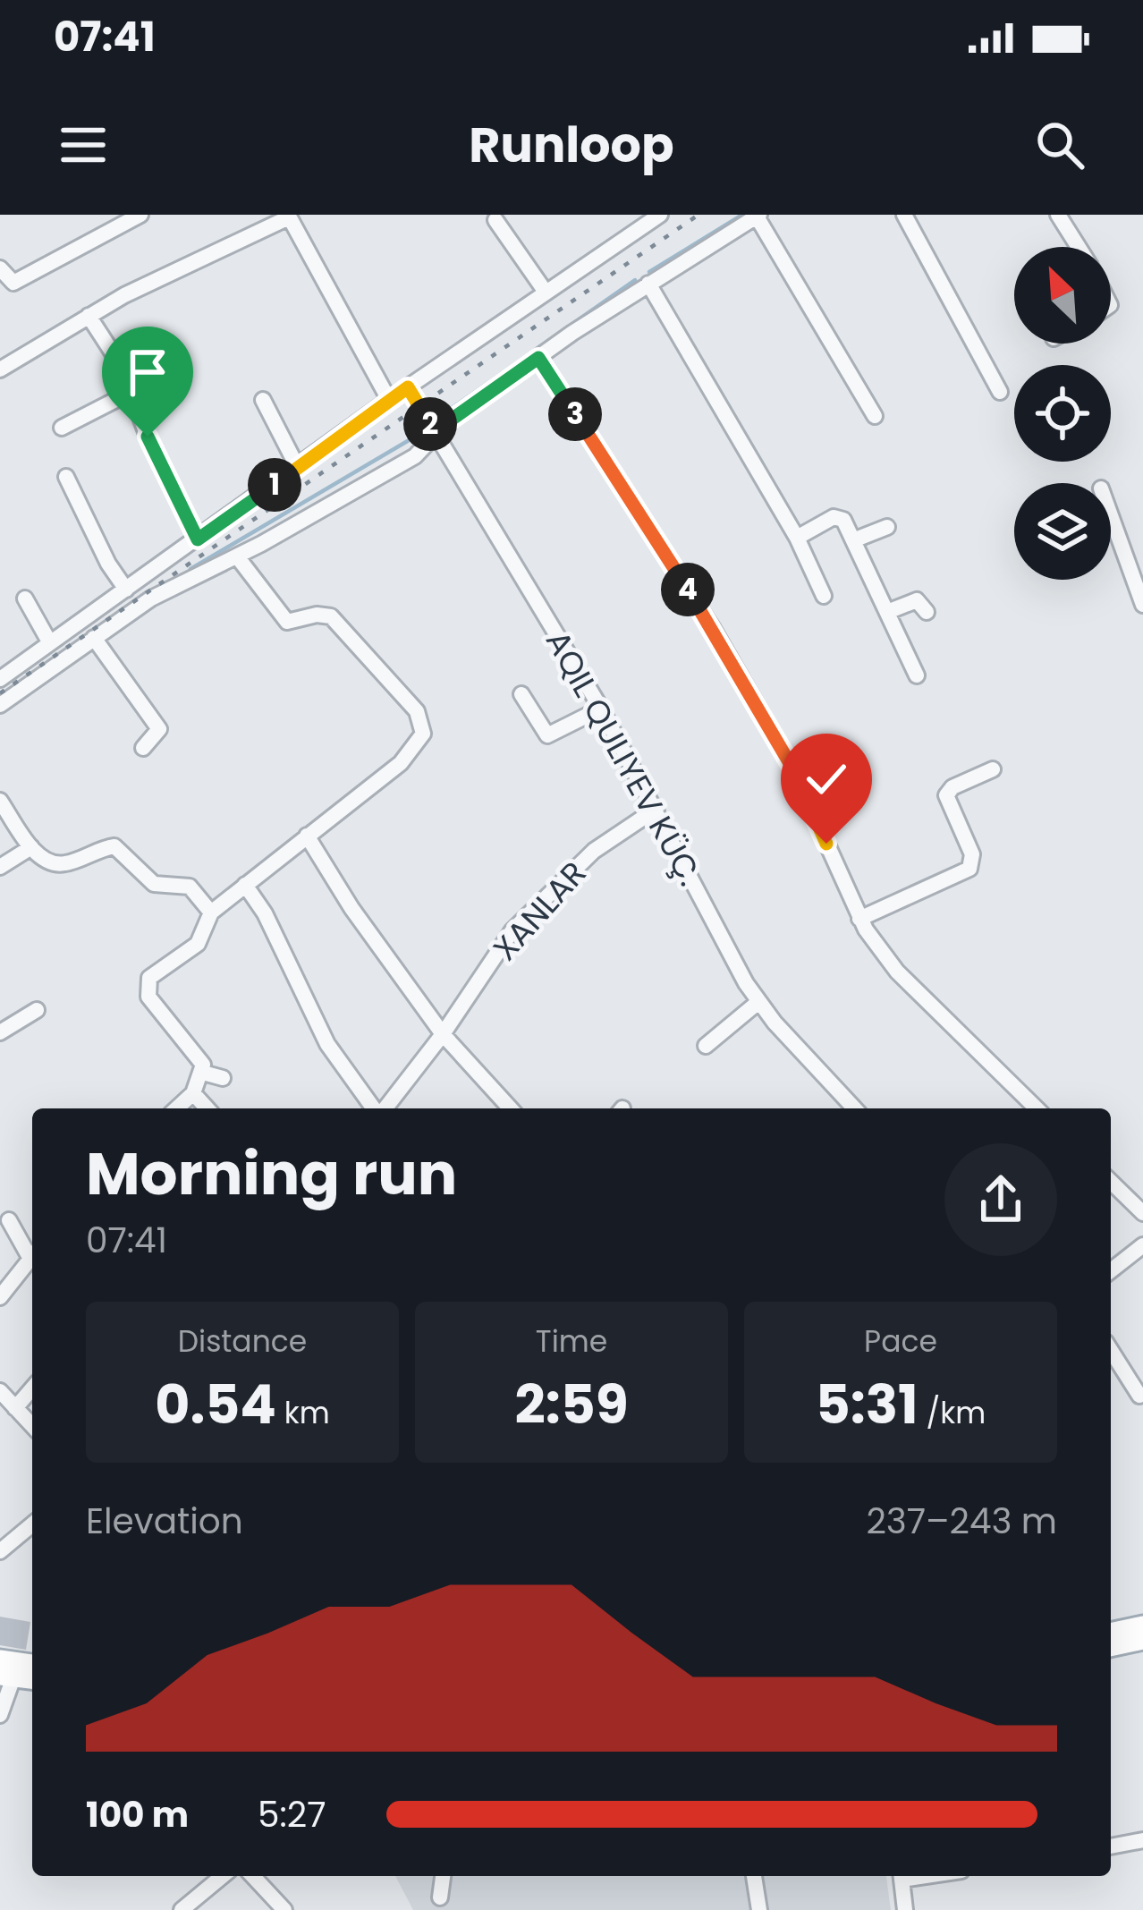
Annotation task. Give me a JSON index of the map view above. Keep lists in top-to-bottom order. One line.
{"streets":{"street":["AQIL QULIYEV KÜÇ.","XANLAR"]},"crossings":[["AQIL QULIYEV KÜÇ.","XANLAR"]],"north":"top left","page":{"status":"07:41","header":"Runloop","pins":["3","2","1","4"],"heading":["Morning run","07:41"],"stats":[["Distance","0.54 km"],["Time","2:59"],["Pace","5:31 /km"]],"chart":["Elevation","237–243 m"],"list":[{"name":"100 m","note":"5:27"}]}}
